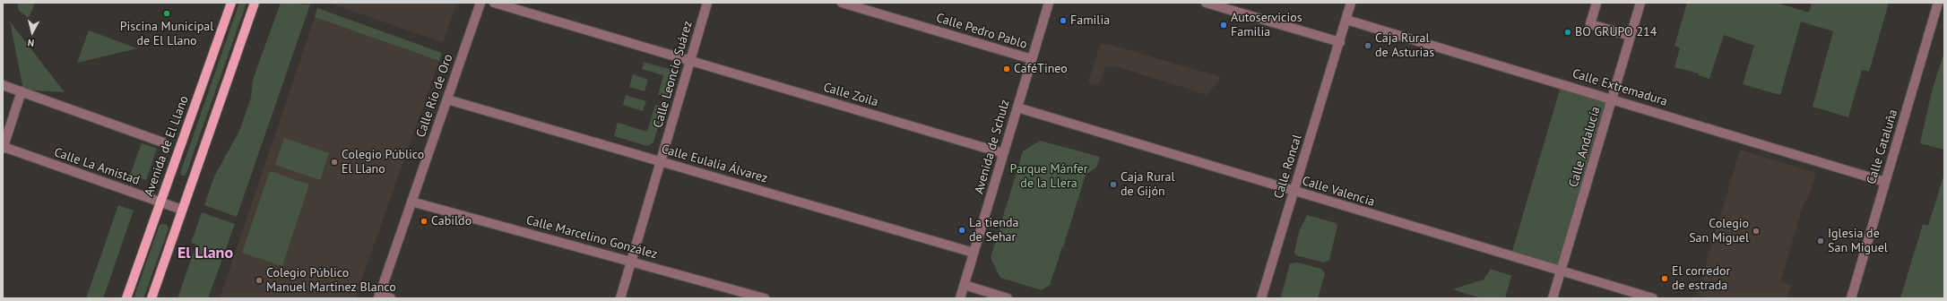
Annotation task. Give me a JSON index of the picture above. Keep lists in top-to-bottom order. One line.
{"streets":{"main road":["Avenida de El Llano"],"street":["Calle Pedro Pablo","Calle Leoncio Suárez","Calle Extremadura","Calle Zoila","Calle Río de Oro","Avenida de Schulz","Calle Andalucía","Calle Cataluña","Calle Eulalia Álvarez","Calle La Amistad","Calle Roncal","Calle Valencia","Calle Marcelino González"]},"crossings":[["Calle Pedro Pablo","Avenida de Schulz"],["Calle Leoncio Suárez","Calle Zoila"],["Calle Leoncio Suárez","Calle Eulalia Álvarez"],["Calle Leoncio Suárez","Calle Marcelino González"],["Calle Extremadura","Calle Andalucía"],["Calle Extremadura","Calle Cataluña"],["Calle Extremadura","Calle Roncal"],["Calle Zoila","Avenida de Schulz"],["Calle Río de Oro","Calle Eulalia Álvarez"],["Calle Río de Oro","Calle Marcelino González"],["Avenida de El Llano","Calle La Amistad"],["Avenida de Schulz","Calle Eulalia Álvarez"],["Avenida de Schulz","Calle Valencia"],["Calle Andalucía","Calle Valencia"],["Calle Roncal","Calle Valencia"]],"districts":["El Llano"],"parks":["Parque Mánfer de la Llera"],"places":["Piscina Municipal de El Llano","Familia","Autoservicios Familia","BO GRUPO 214","Caja Rural de Asturias","CaféTineo","Colegio Público El Llano","Caja Rural de Gijón","Cabildo","La tienda de Sehar","Colegio San Miguel","Iglesia de San Miguel","El corredor de estrada","Colegio Público Manuel Martinez Blanco"],"north":"bottom"}
